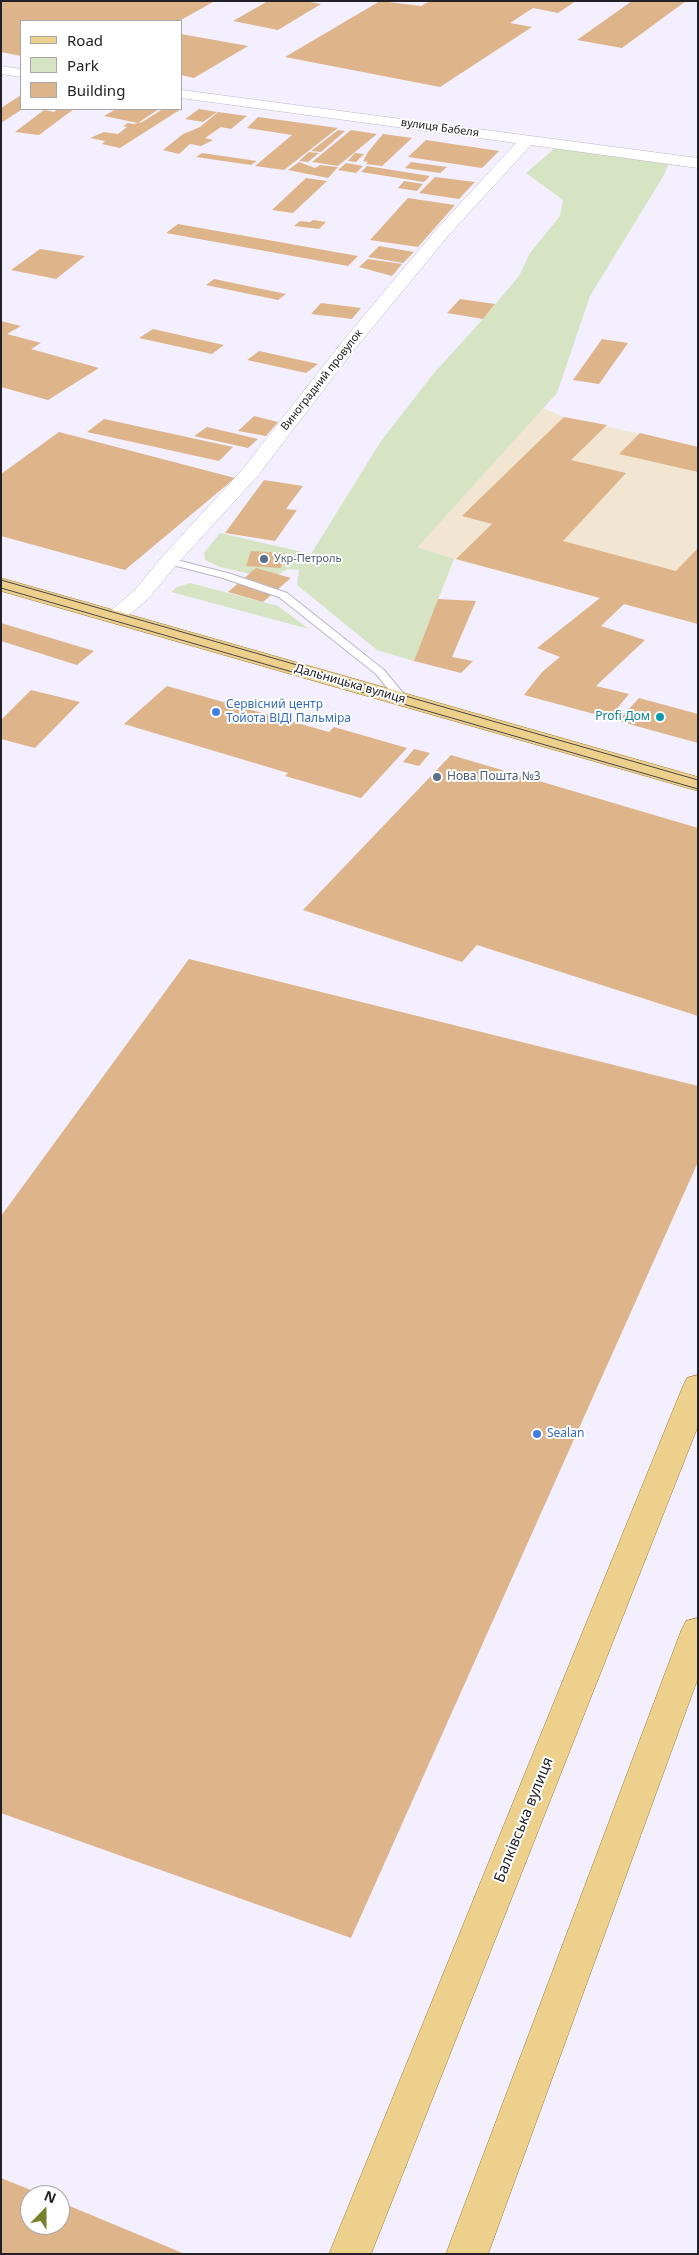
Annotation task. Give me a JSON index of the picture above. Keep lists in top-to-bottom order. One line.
{"streets":{"main road":["Дальницька вулиця","Балківська вулиця"],"street":["вулиця Бабеля","Виноградний провулок"]},"crossings":[["вулиця Бабеля","Виноградний провулок"],["Виноградний провулок","Дальницька вулиця"]],"places":["Укр-Петроль","Сервісний центр Тойота ВІДІ Пальміра","Profi Дом","Нова Пошта №3","Sealan"],"legend":["Road","Park","Building"],"north":"top"}
